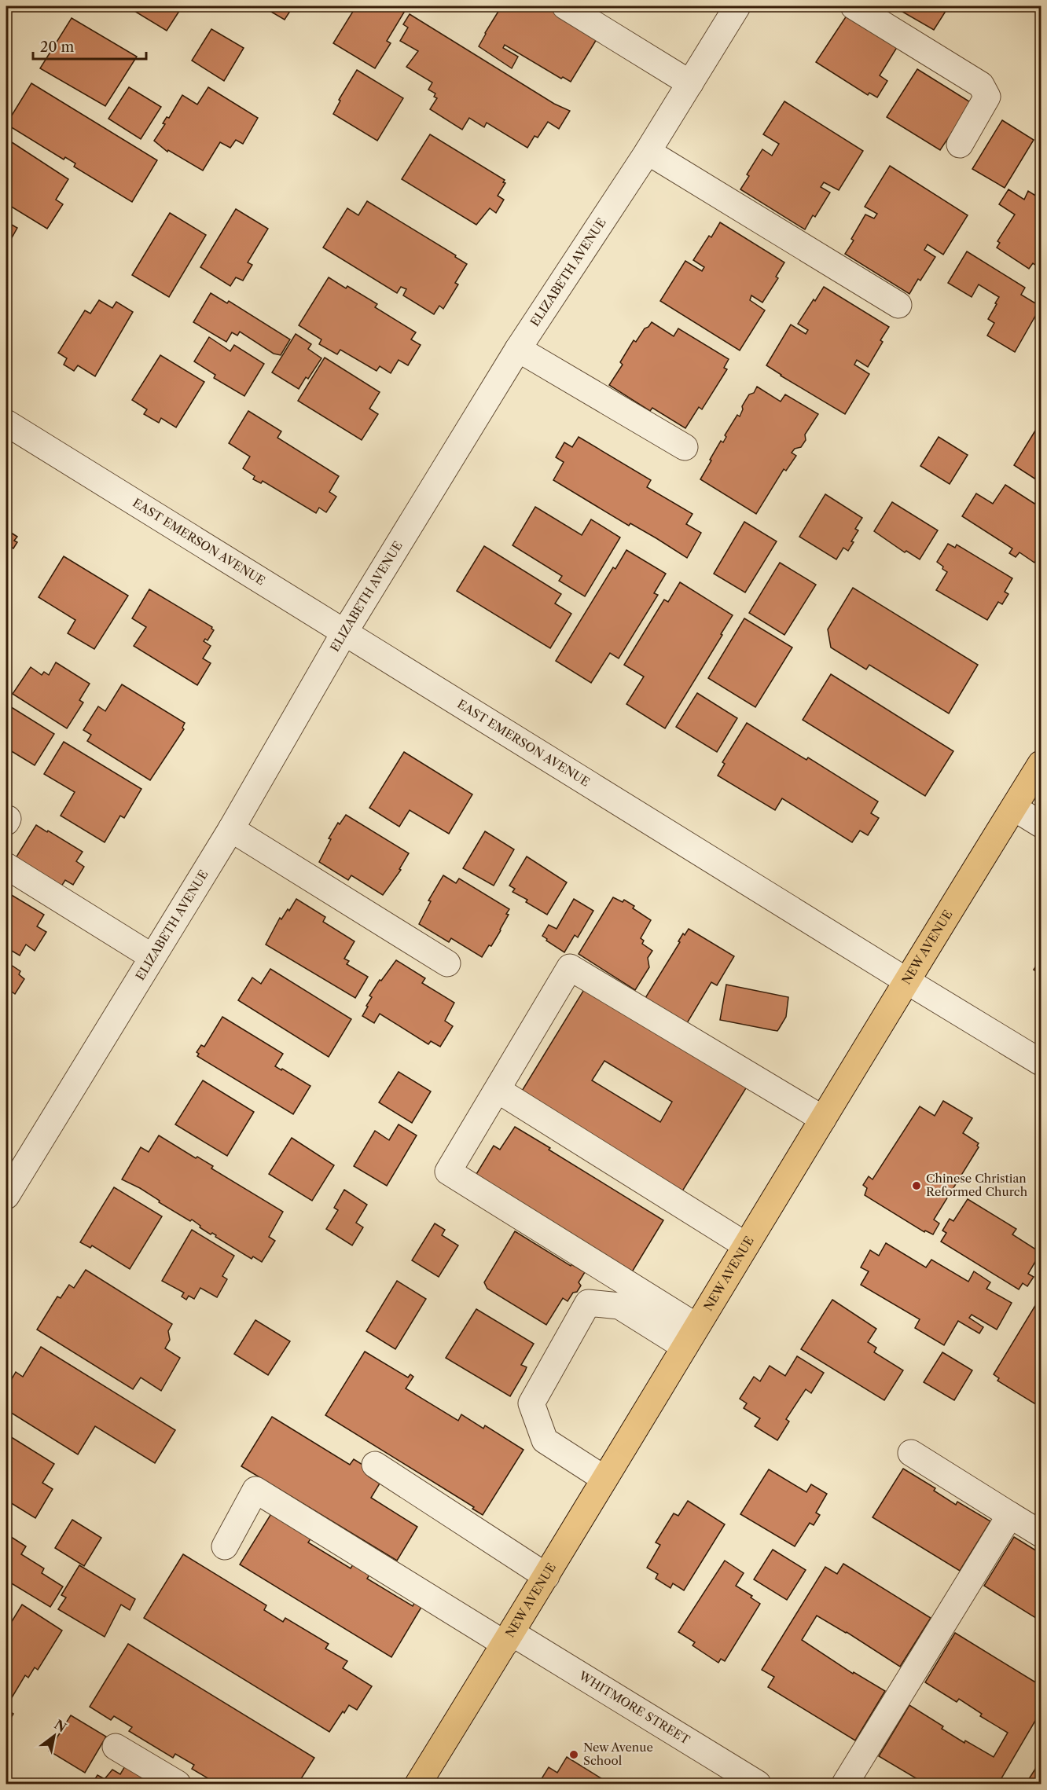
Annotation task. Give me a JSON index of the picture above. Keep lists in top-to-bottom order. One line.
{"streets":{"main road":["NEW AVENUE"],"street":["ELIZABETH AVENUE","EAST EMERSON AVENUE","WHITMORE STREET"]},"crossings":[["ELIZABETH AVENUE","EAST EMERSON AVENUE"],["EAST EMERSON AVENUE","NEW AVENUE"],["NEW AVENUE","WHITMORE STREET"]],"places":["Chinese Christian Reformed Church","New Avenue School"],"scale_bar":"20 m","north":"top right"}
